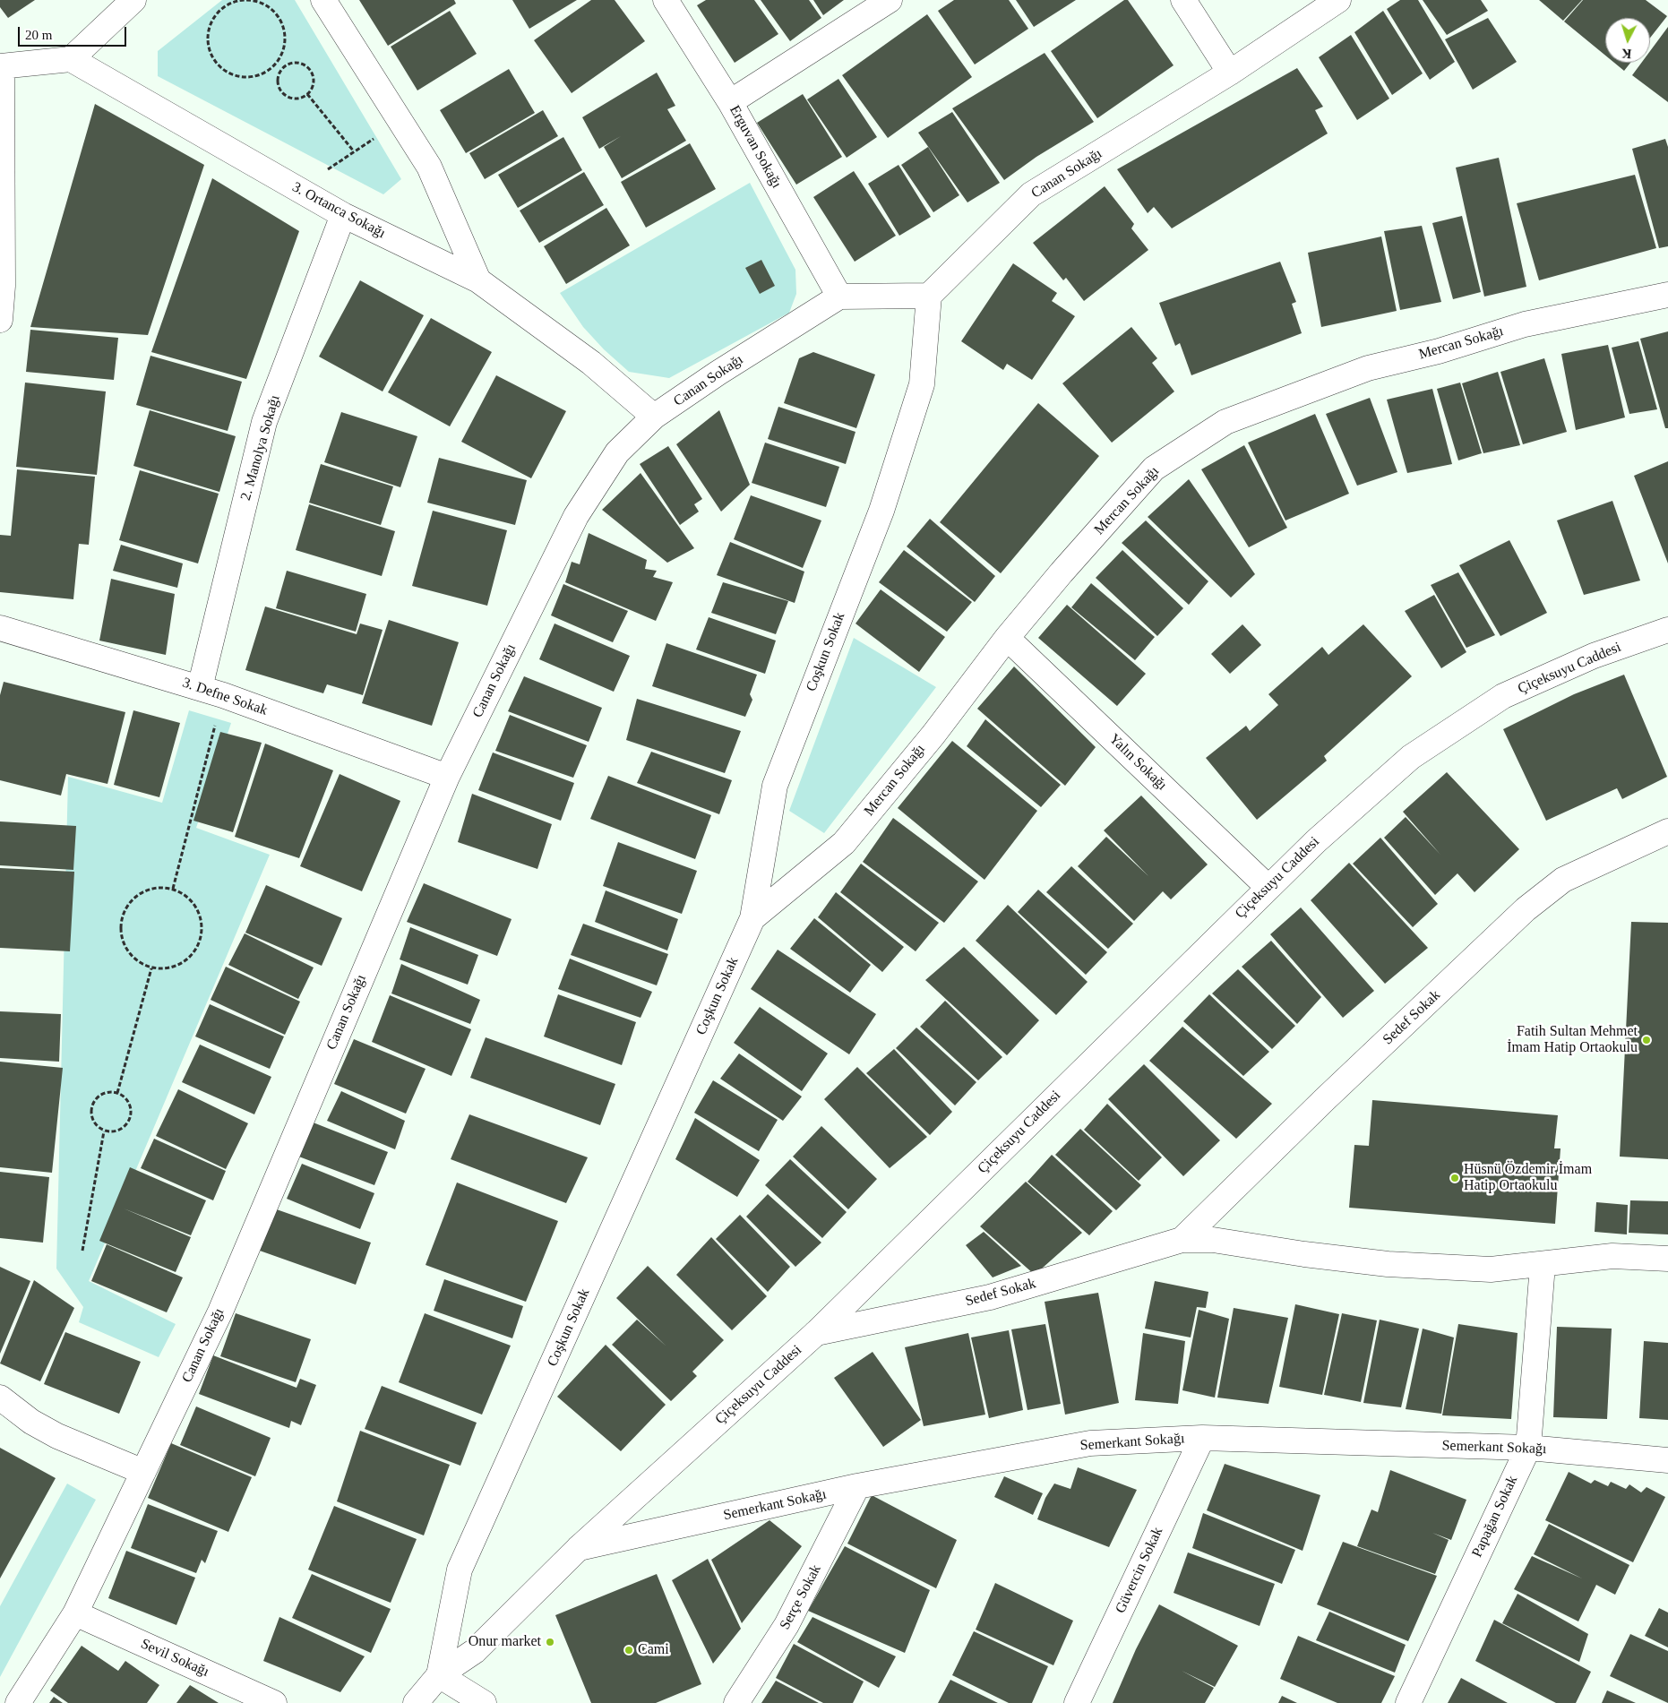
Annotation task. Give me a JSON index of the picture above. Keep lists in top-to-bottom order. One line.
{"streets":{"street":["Erguvan Sokağı","Canan Sokağı","3. Ortanca Sokağı","Mercan Sokağı","2. Manolya Sokağı","Coşkun Sokak","Çiçeksuyu Caddesi","3. Defne Sokak","Yalın Sokağı","Sedef Sokak","Semerkant Sokağı","Papağan Sokak","Güvercin Sokak","Serçe Sokak","Sevil Sokağı"]},"crossings":[["Erguvan Sokağı","Canan Sokağı"],["Canan Sokağı","3. Ortanca Sokağı"],["Canan Sokağı","Coşkun Sokak"],["Canan Sokağı","3. Defne Sokak"],["Canan Sokağı","Sevil Sokağı"],["3. Ortanca Sokağı","2. Manolya Sokağı"],["Mercan Sokağı","Coşkun Sokak"],["Mercan Sokağı","Yalın Sokağı"],["2. Manolya Sokağı","3. Defne Sokak"],["Coşkun Sokak","Çiçeksuyu Caddesi"],["Çiçeksuyu Caddesi","Yalın Sokağı"],["Çiçeksuyu Caddesi","Sedef Sokak"],["Çiçeksuyu Caddesi","Semerkant Sokağı"],["Sedef Sokak","Papağan Sokak"],["Semerkant Sokağı","Papağan Sokak"],["Semerkant Sokağı","Güvercin Sokak"],["Semerkant Sokağı","Serçe Sokak"]],"places":["Fatih Sultan Mehmet İmam Hatip Ortaokulu","Hüsnü Özdemir İmam Hatip Ortaokulu","Onur market","Cami"],"scale_bar":"20 m","north":"bottom"}
